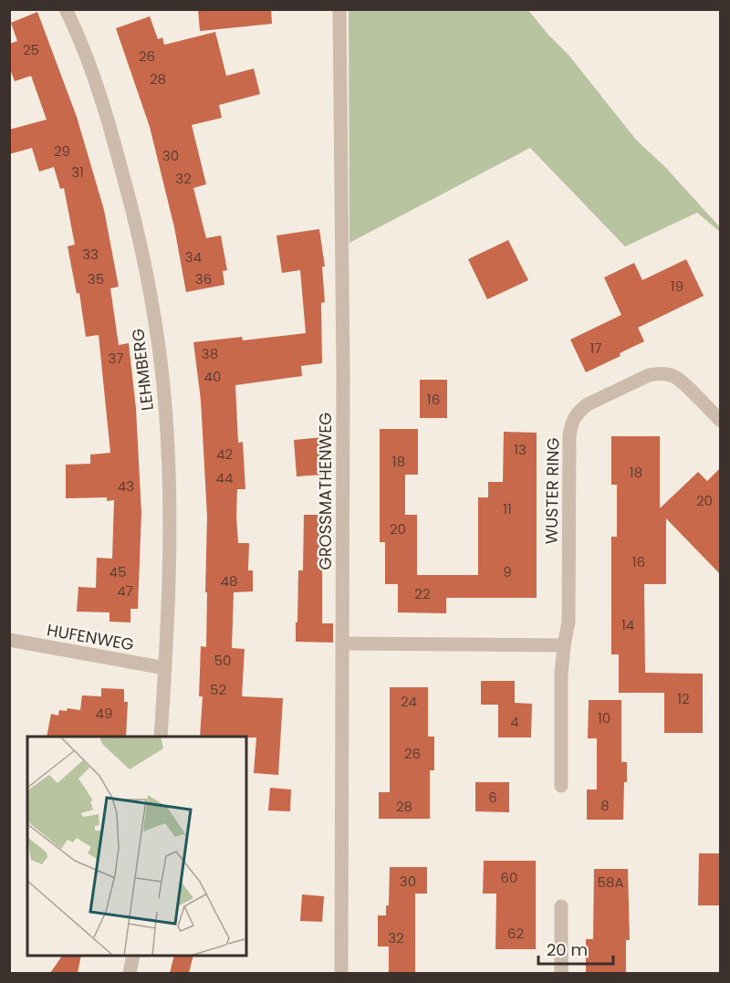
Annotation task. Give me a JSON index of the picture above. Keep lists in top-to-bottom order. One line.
{"streets":{"street":["LEHMBERG","GROSSMATHENWEG","WUSTER RING","HUFENWEG"]},"crossings":[["LEHMBERG","HUFENWEG"]],"house_numbers":["25","26","28","29","30","31","32","33","34","35","36","19","17","38","37","40","16","13","42","18","18","44","43","20","11","20","16","45","9","48","47","22","14","50","52","12","24","49","10","4","26","6","8","28","60","30","58A","62","32"],"scale_bar":"20 m"}
